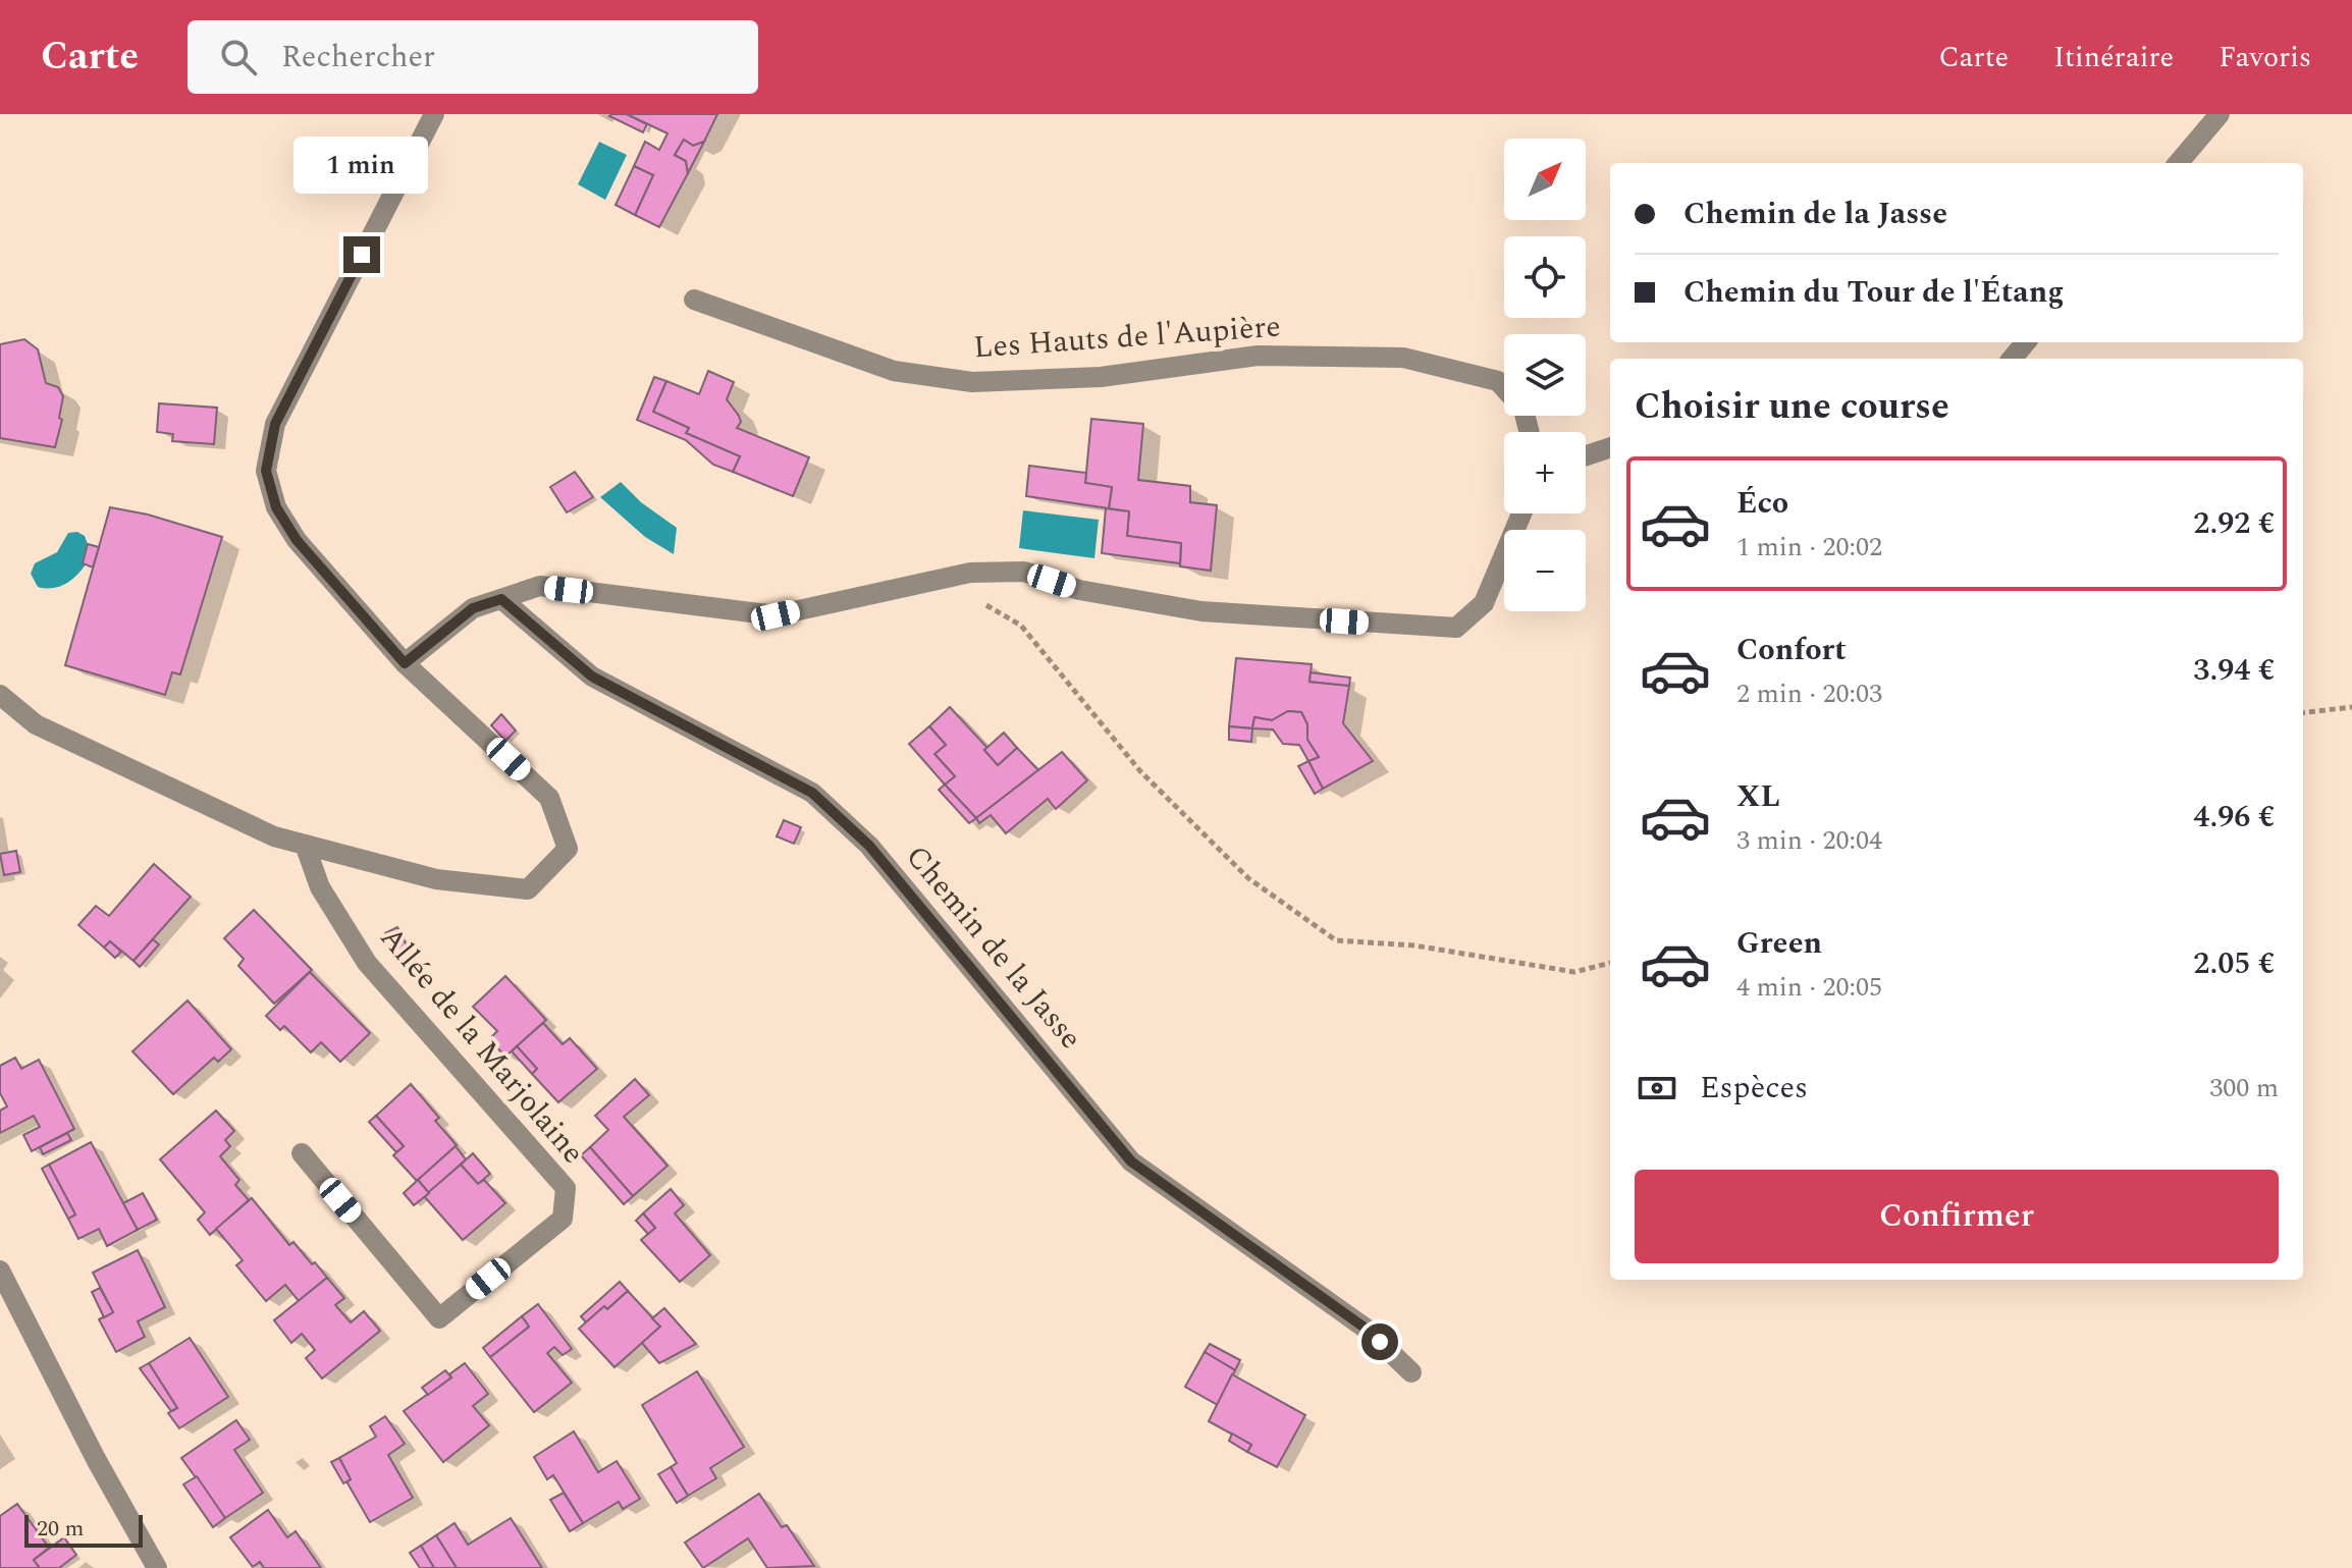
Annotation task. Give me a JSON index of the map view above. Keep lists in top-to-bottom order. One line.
{"streets":{"street":["Les Hauts de l'Aupière","Chemin de la Jasse","Allée de la Marjolaine"]},"scale_bar":"20 m","north":"top right","page":{"header":"Carte","search":"Rechercher","nav":["Carte","Itinéraire","Favoris"],"bubble":"1 min","map_buttons":["+","−"],"banner":["Chemin de la Jasse","Chemin du Tour de l'Étang"],"heading":"Choisir une course","list":[{"name":"Éco","note":"1 min · 20:02","value":"2.92 €"},{"name":"Confort","note":"2 min · 20:03","value":"3.94 €"},{"name":"XL","note":"3 min · 20:04","value":"4.96 €"},{"name":"Green","note":"4 min · 20:05","value":"2.05 €"}],"pay":["Espèces","300 m"],"buttons":"Confirmer","scale":"20 m"}}
